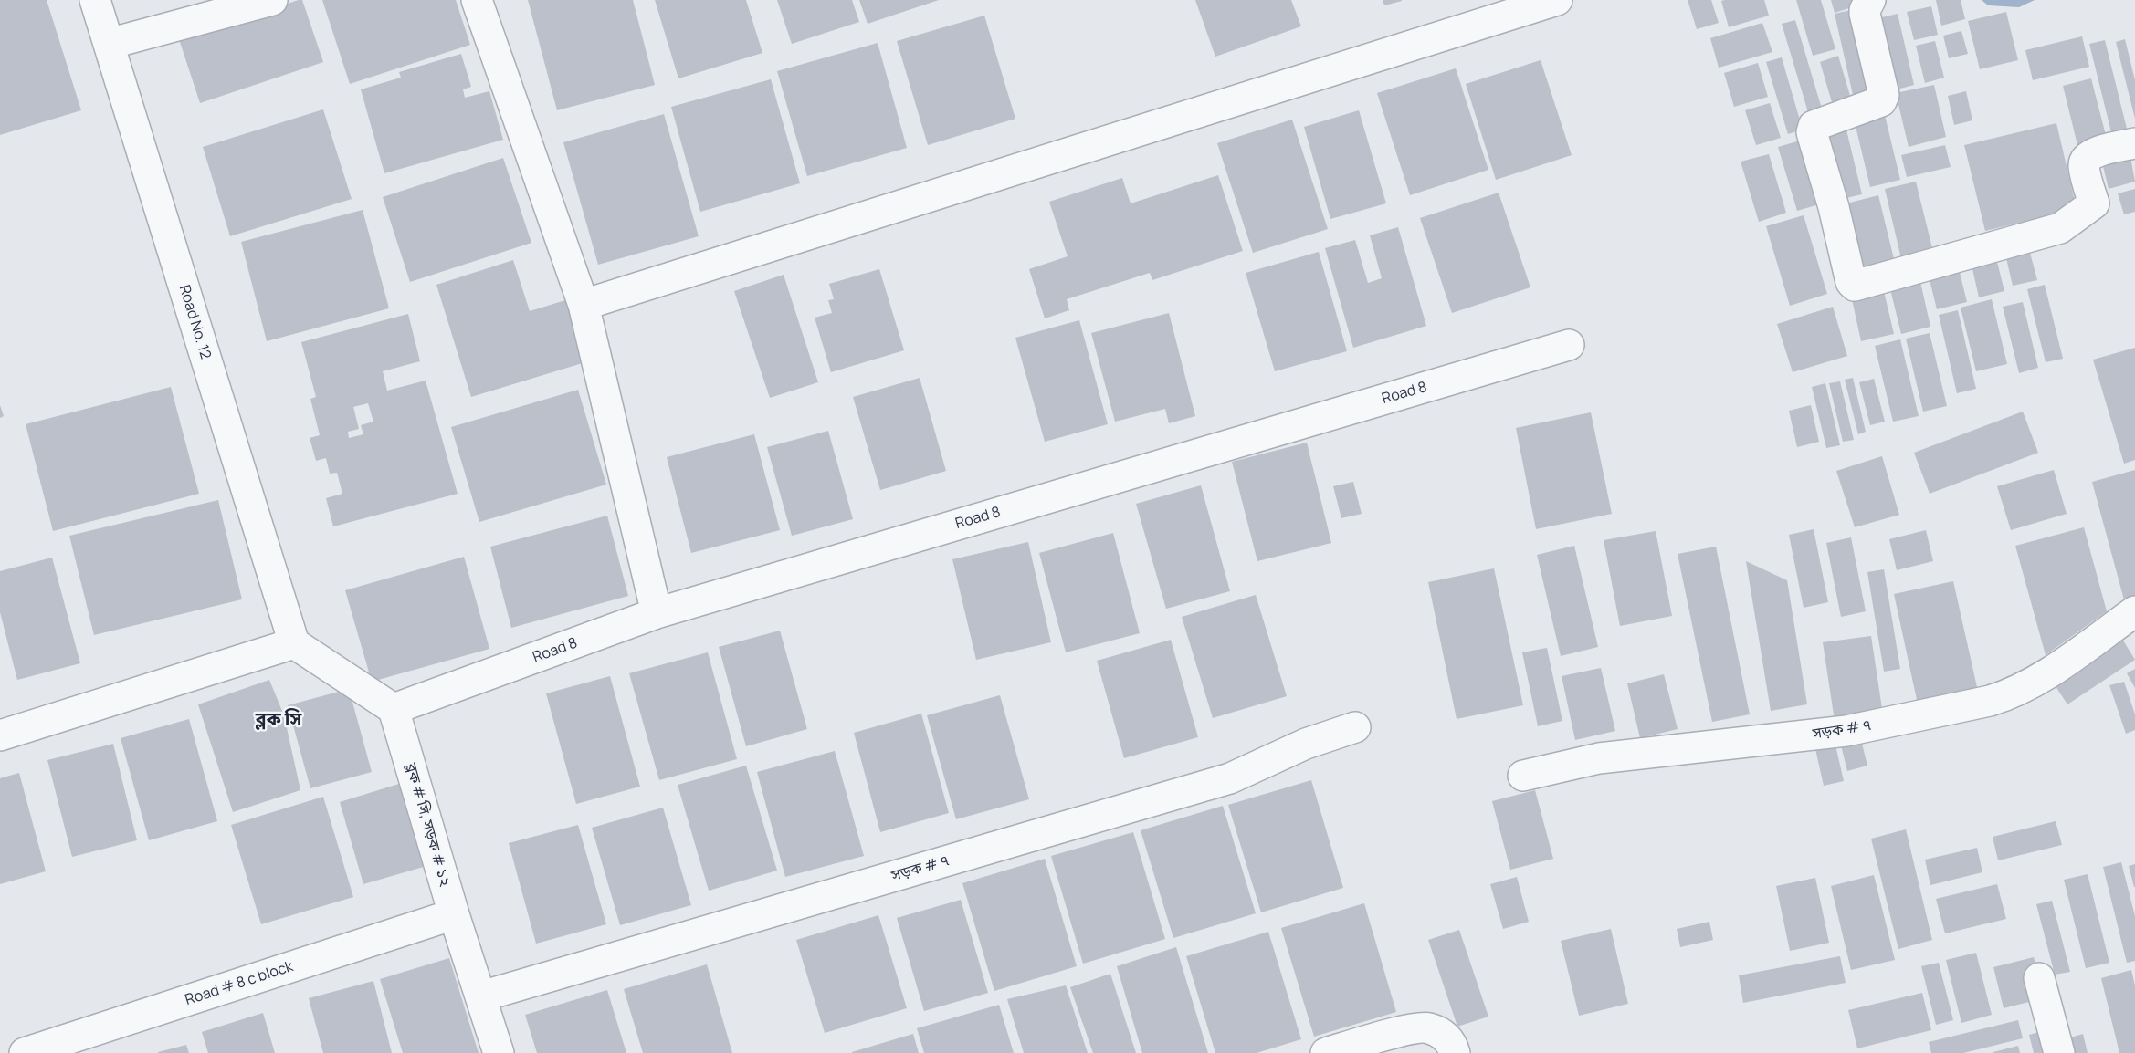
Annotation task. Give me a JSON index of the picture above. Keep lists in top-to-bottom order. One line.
{"streets":{"street":["Road No. 12","Road 8","সড়ক # ৭","ব্লক # সি, সড়ক # ১২","Road # 8 c block"]},"crossings":[["Road 8","ব্লক # সি, সড়ক # ১২"],["সড়ক # ৭","ব্লক # সি, সড়ক # ১২"],["ব্লক # সি, সড়ক # ১২","Road # 8 c block"]],"districts":["ব্লক সি"]}
